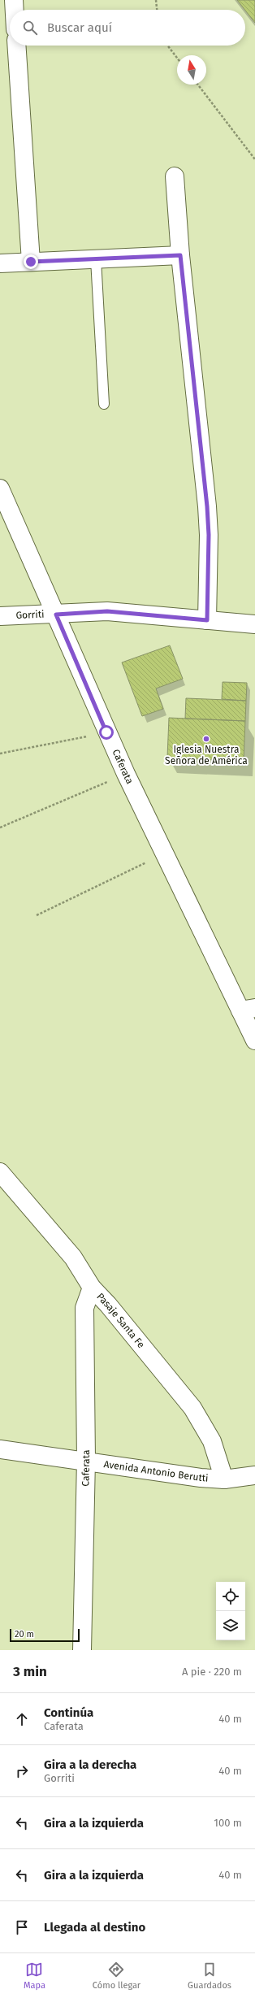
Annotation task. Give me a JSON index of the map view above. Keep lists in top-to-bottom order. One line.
{"streets":{"street":["Gorriti","Caferata","Pasaje Santa Fe","Avenida Antonio Berutti"]},"crossings":[["Gorriti","Caferata"],["Caferata","Pasaje Santa Fe"],["Caferata","Avenida Antonio Berutti"],["Pasaje Santa Fe","Avenida Antonio Berutti"]],"places":["Iglesia Nuestra Señora de América"],"scale_bar":"20 m","north":"top","page":{"search":"Buscar aquí","scale":"20 m","heading":["3 min","A pie · 220 m"],"list":[["Continúa","Caferata","40 m"],["Gira a la derecha","Gorriti","40 m"],["Gira a la izquierda","100 m"],["Gira a la izquierda","40 m"],"Llegada al destino"],"nav":["Mapa","Cómo llegar","Guardados"]}}
